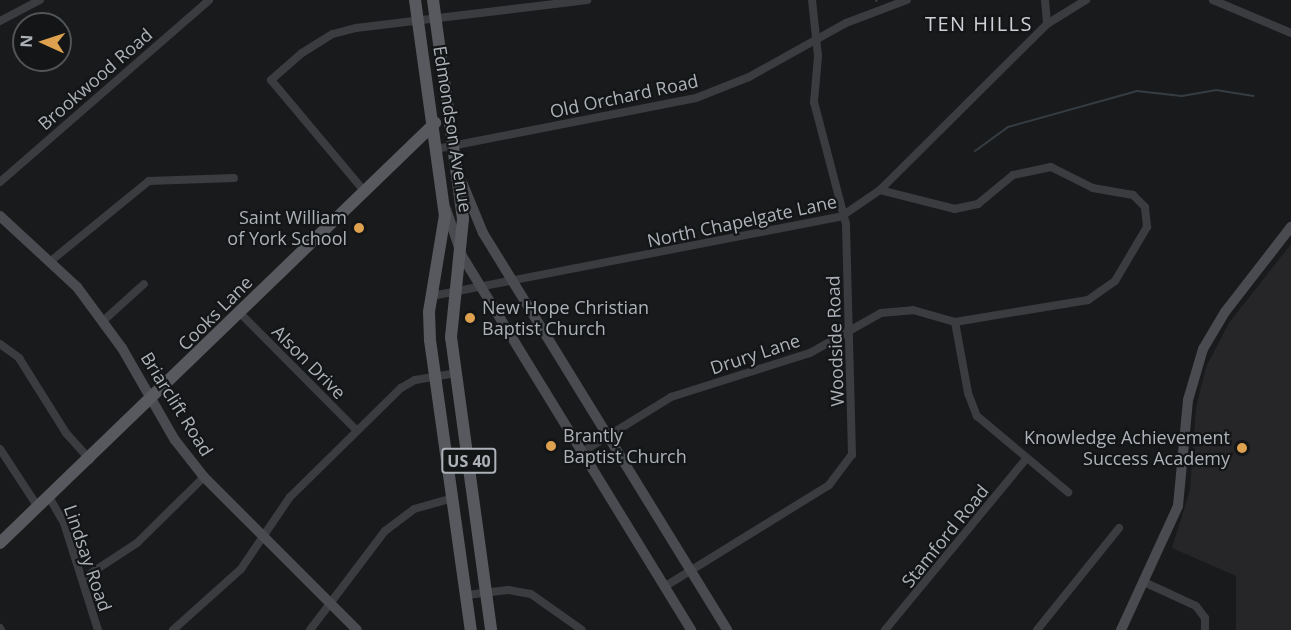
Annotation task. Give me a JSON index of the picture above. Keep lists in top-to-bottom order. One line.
{"streets":{"main road":["Edmondson Avenue","Cooks Lane","Briarclift Road","US 40"],"street":["Brookwood Road","Old Orchard Road","North Chapelgate Lane","Woodside Road","Drury Lane","Alson Drive","Stamford Road","Lindsay Road"]},"crossings":[["Old Orchard Road","Edmondson Avenue"],["Old Orchard Road","Woodside Road"],["Edmondson Avenue","North Chapelgate Lane"],["Edmondson Avenue","Cooks Lane"],["Edmondson Avenue","Woodside Road"],["Edmondson Avenue","Drury Lane"],["Edmondson Avenue","US 40"],["North Chapelgate Lane","Woodside Road"],["North Chapelgate Lane","Drury Lane"],["North Chapelgate Lane","US 40"],["Cooks Lane","Alson Drive"],["Cooks Lane","Briarclift Road"],["Cooks Lane","Lindsay Road"],["Woodside Road","Drury Lane"]],"districts":["TEN HILLS"],"places":["Saint William of York School","New Hope Christian Baptist Church","Brantly Baptist Church","Knowledge Achievement Success Academy"],"north":"left"}
